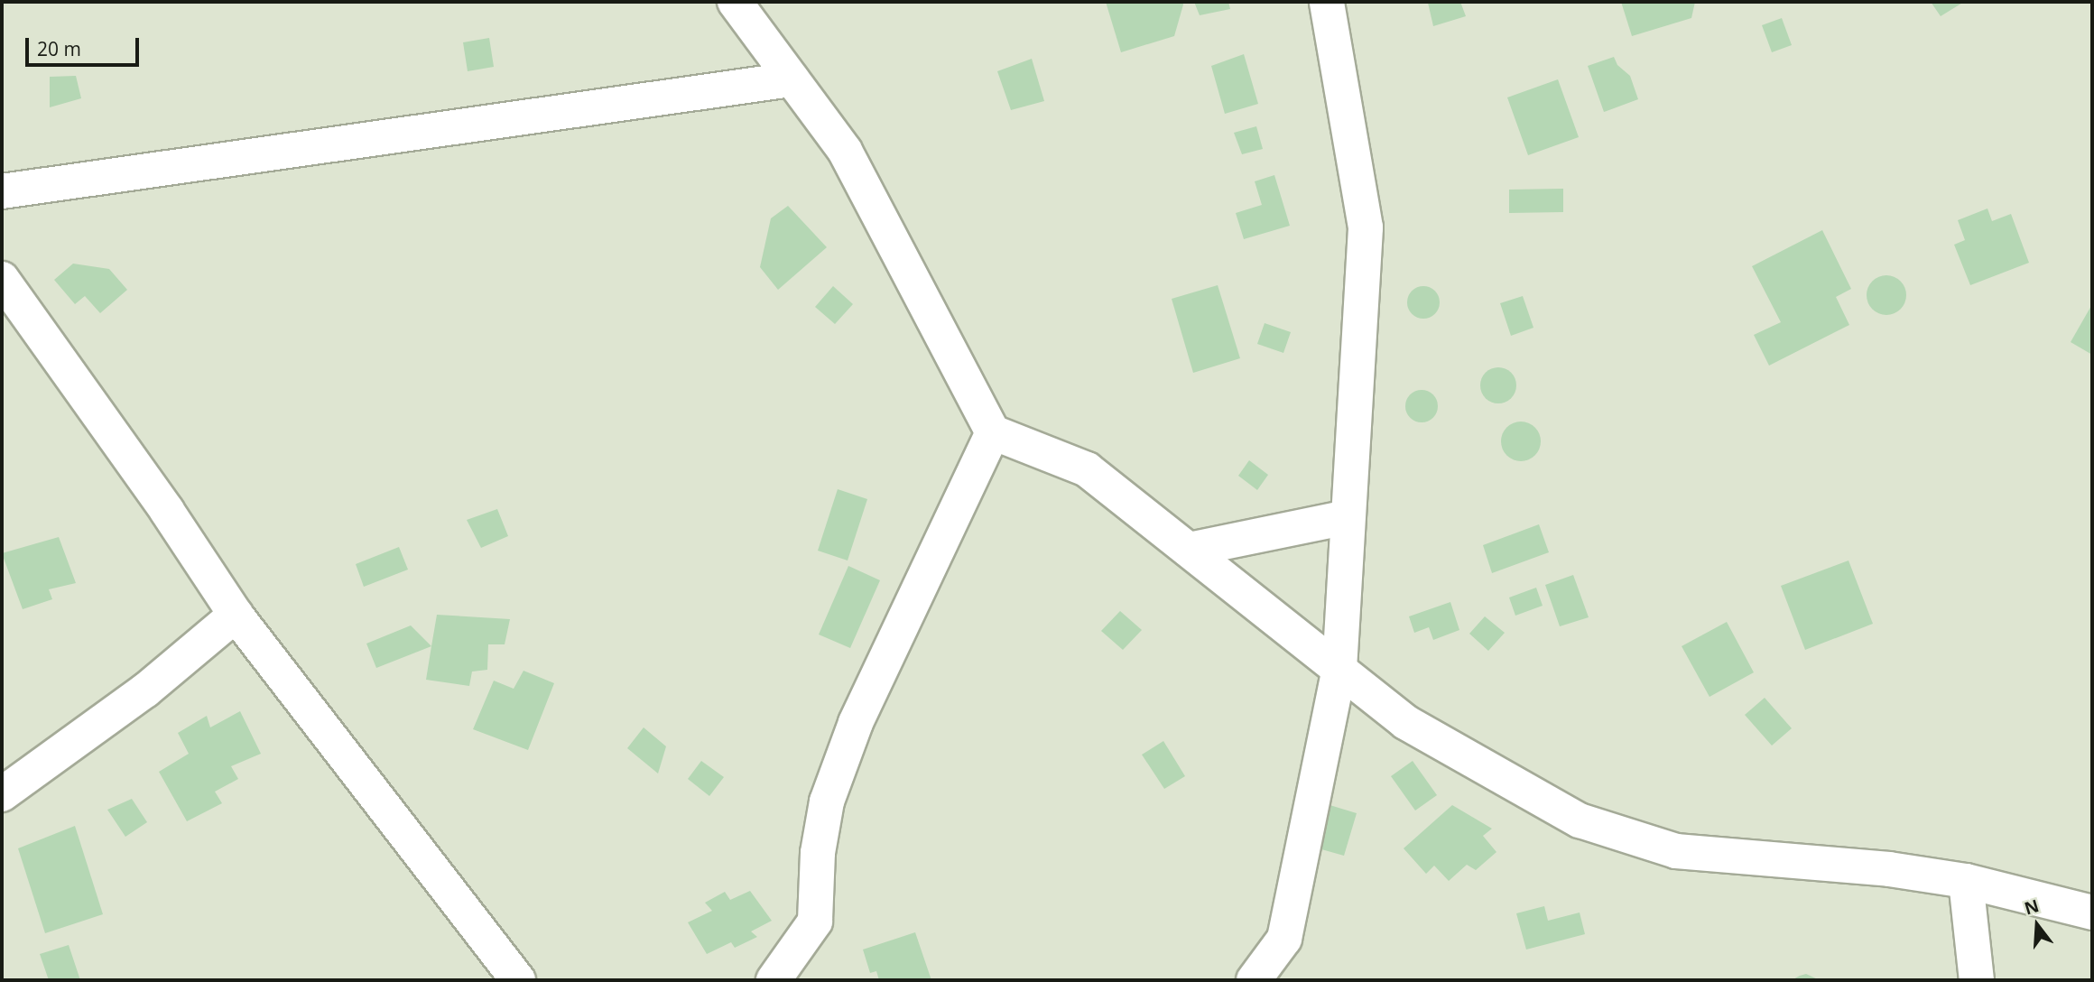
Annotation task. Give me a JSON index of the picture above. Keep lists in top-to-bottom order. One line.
{"scale_bar":"20 m","north":"top"}
